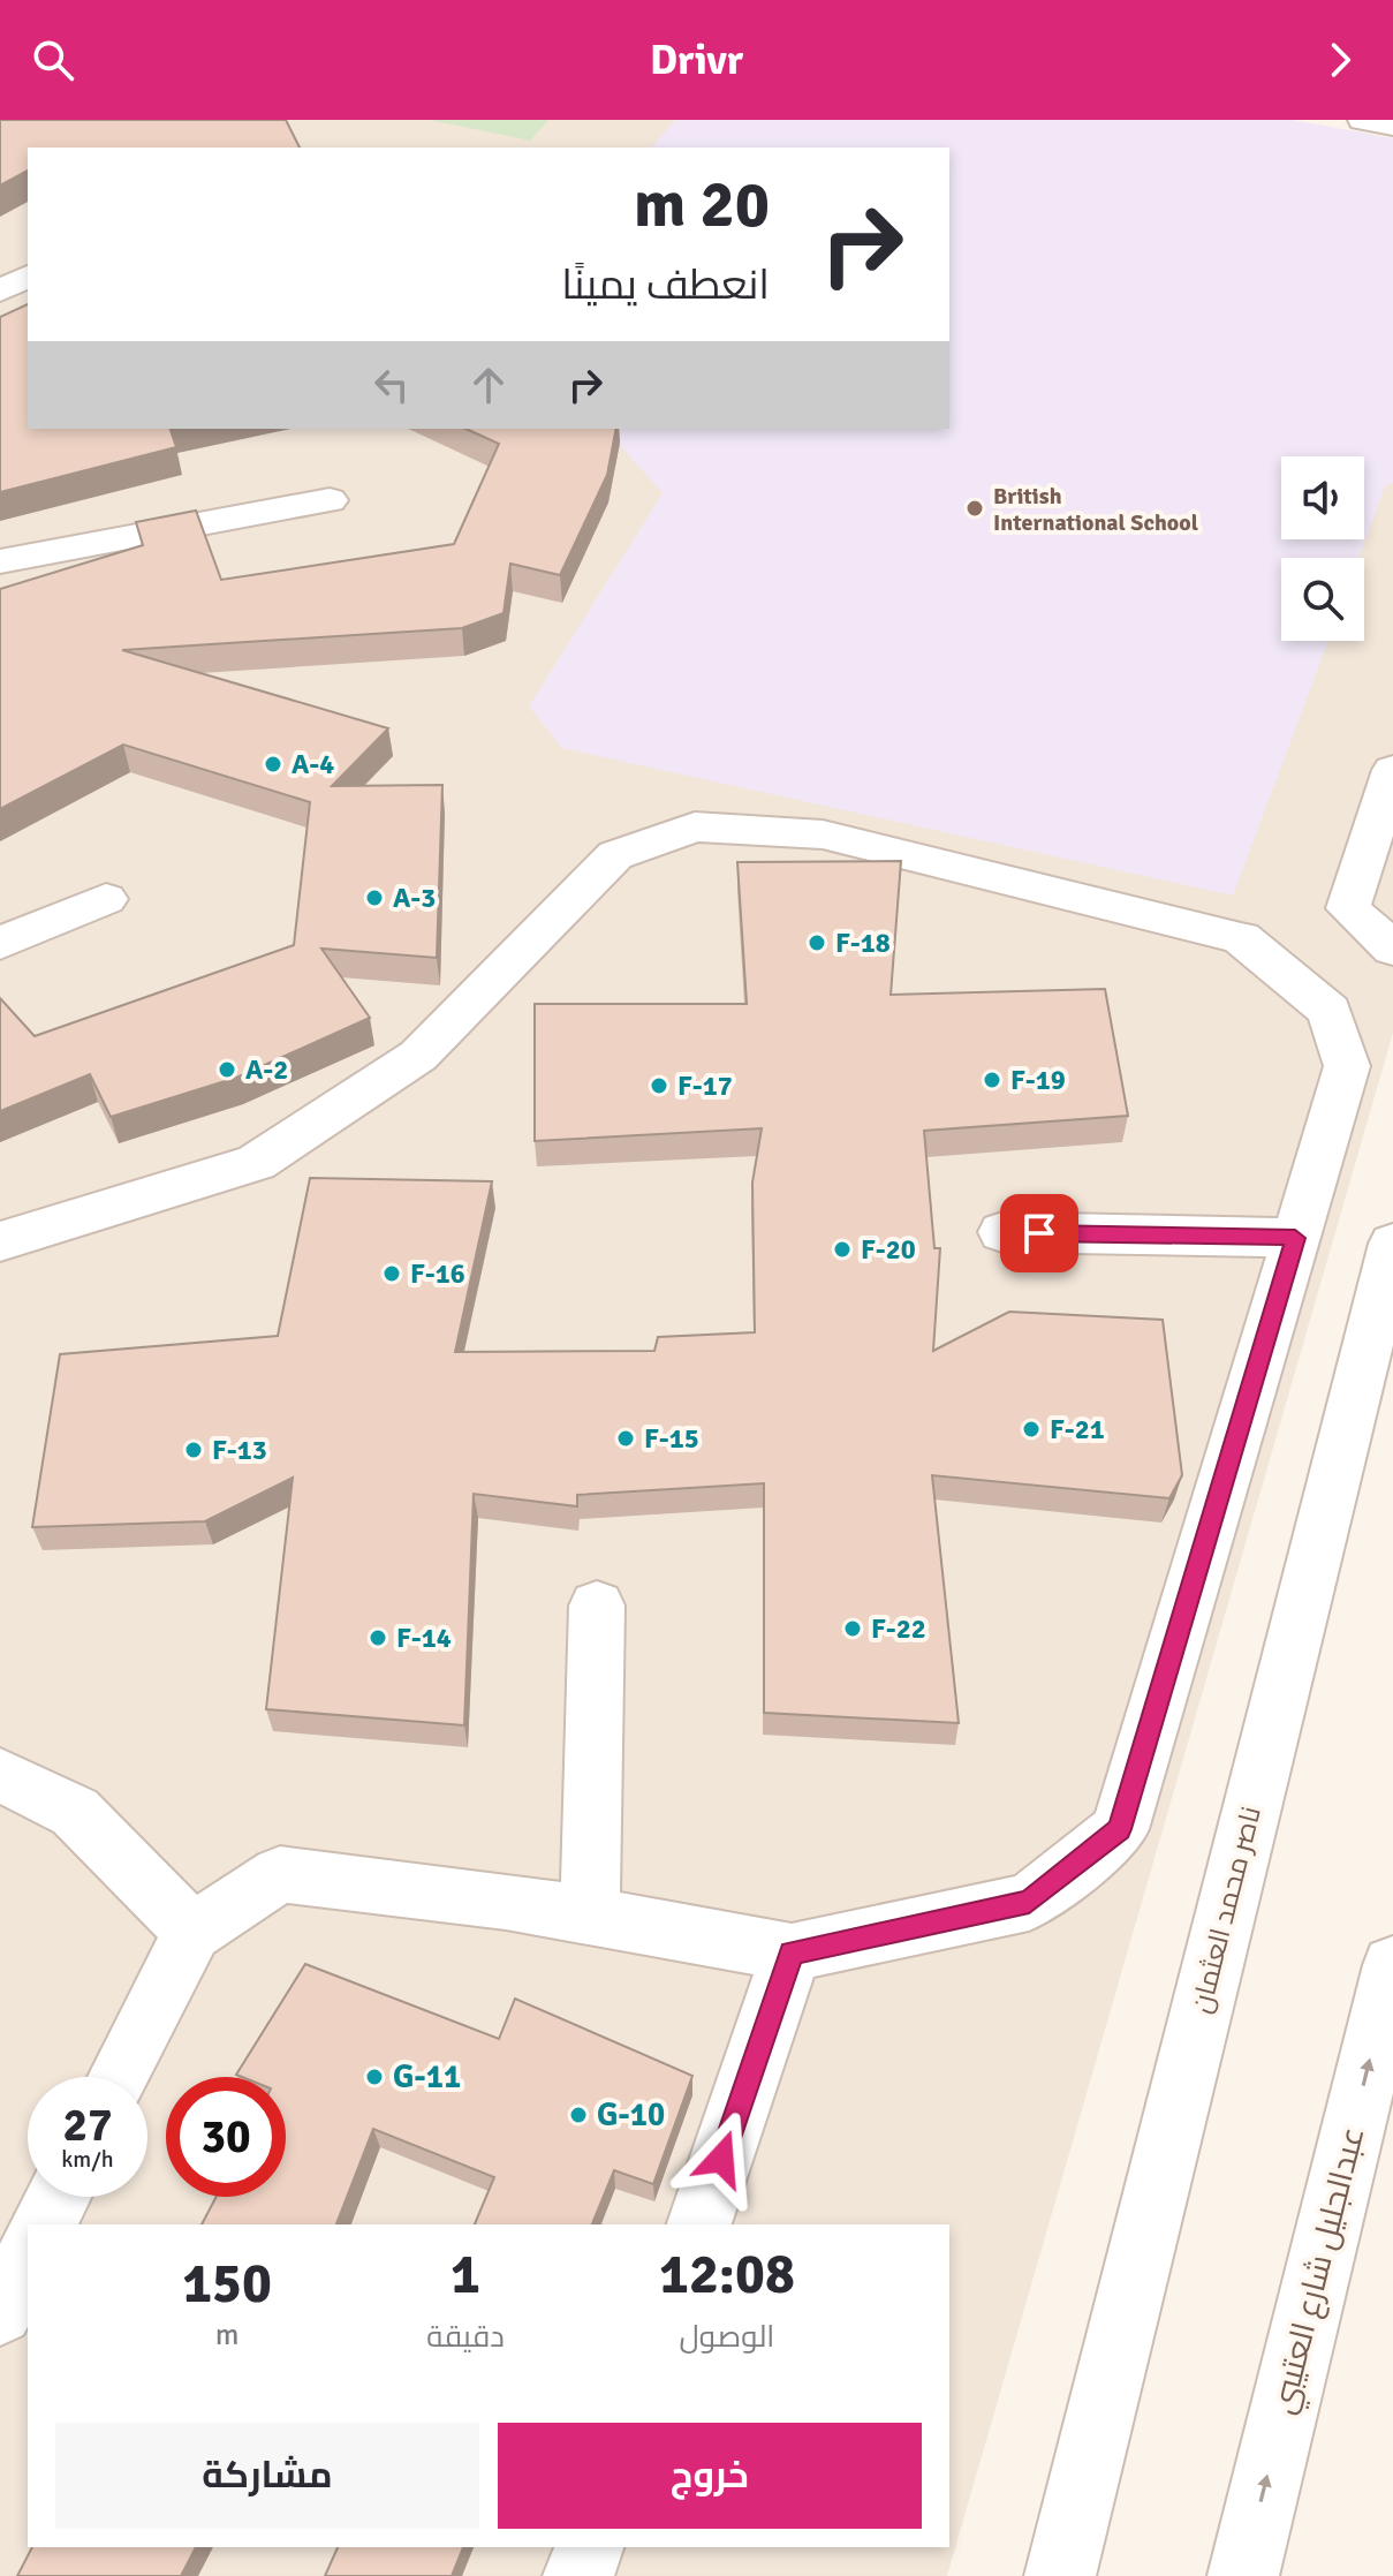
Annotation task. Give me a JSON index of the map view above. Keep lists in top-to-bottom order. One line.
{"streets":{"street":["ناصر محمد العثمان","عبدالجليل شارع العتيبي"]},"one_way":["عبدالجليل شارع العتيبي"],"places":["British International School","A-4","A-3","F-18","A-2","F-19","F-17","F-20","F-16","F-21","F-15","F-13","F-22","F-14","G-11","G-10"],"page":{"header":"Drivr","turn":["20 m","انعطف يمينًا"],"speed":"27 km/h","limit":"30","eta":["12:08","الوصول","1","دقيقة","150","m"],"buttons":["خروج","مشاركة"]}}
